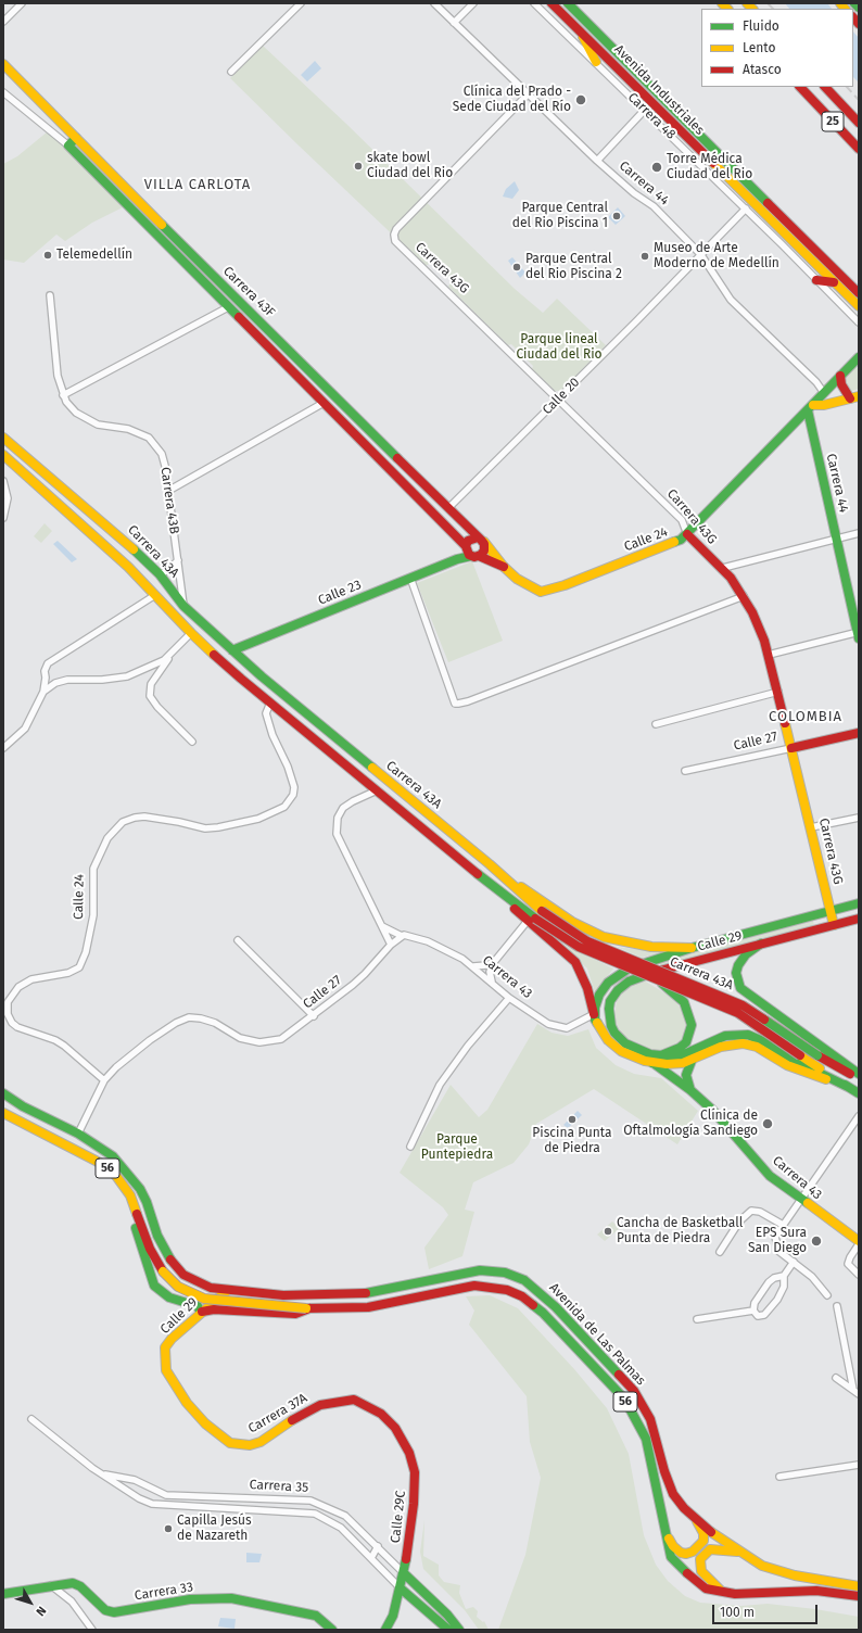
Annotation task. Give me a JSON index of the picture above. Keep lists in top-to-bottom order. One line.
{"streets":{"main road":["Avenida Industriales","25","Carrera 44","Carrera 43G","Carrera 43F","Calle 24","Carrera 43A","Calle 23","Calle 27","Calle 29","Carrera 43","56","Avenida de Las Palmas","Carrera 37A","Carrera 35","Calle 29C","Carrera 33"],"street":["Carrera 48","Calle 20","Carrera 43B"]},"crossings":[["Carrera 48","Calle 20"],["Carrera 44","Carrera 43G"],["Carrera 44","Calle 20"],["Carrera 44","Calle 24"],["Carrera 43G","Calle 20"],["Carrera 43G","Calle 24"],["Carrera 43G","Calle 27"],["Carrera 43G","Calle 29"],["Carrera 43F","Calle 20"],["Carrera 43F","Calle 24"],["Carrera 43F","Calle 23"],["Carrera 43B","Carrera 43A"],["Calle 24","Carrera 43A"],["Calle 24","Calle 27"],["Carrera 43A","Calle 23"],["Carrera 43A","Calle 29"],["Calle 29","Carrera 43"],["Calle 29","Avenida de Las Palmas"],["Calle 29","Carrera 37A"],["Carrera 37A","Calle 29C"],["Carrera 35","Calle 29C"]],"districts":["VILLA CARLOTA","COLOMBIA"],"parks":["Parque lineal Ciudad del Rio","Parque Puntepiedra"],"places":["Clínica del Prado - Sede Ciudad del Río","skate bowl Ciudad del Rio","Torre Médica Ciudad del Rio","Parque Central del Rio Piscina 1","Telemedellín","Museo de Arte Moderno de Medellín","Parque Central del Rio Piscina 2","Piscina Punta de Piedra","Clínica de Oftalmología Sandiego","Cancha de Basketball Punta de Piedra","EPS Sura San Diego","Capilla Jesús de Nazareth"],"legend":["Fluido","Lento","Atasco"],"scale_bar":"100 m","north":"bottom right"}
